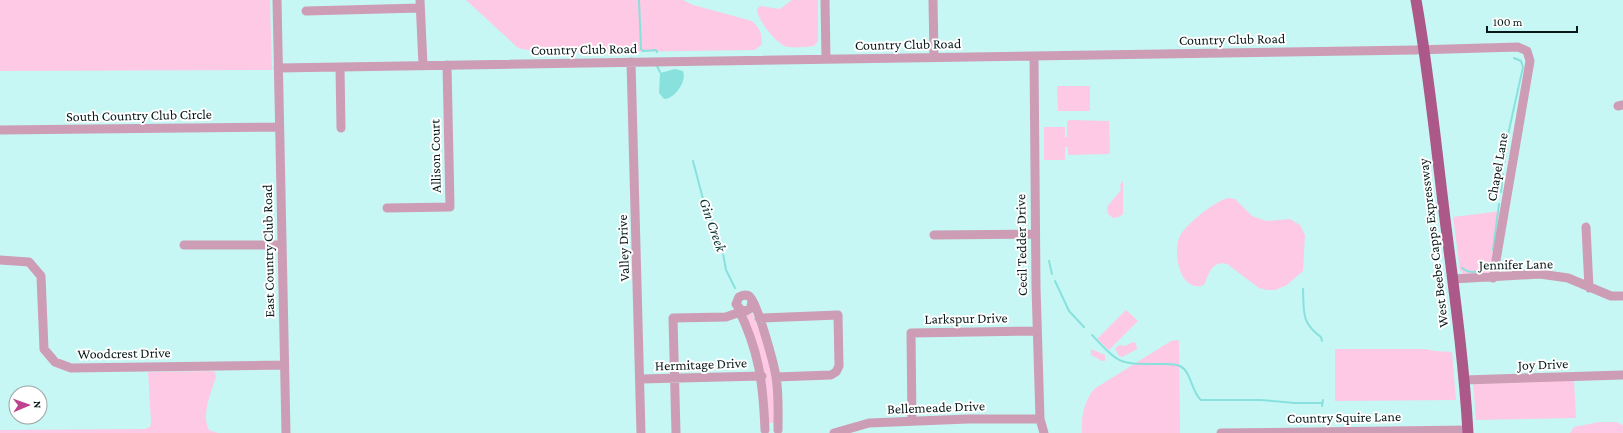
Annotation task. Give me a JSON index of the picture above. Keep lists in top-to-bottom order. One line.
{"streets":{"main road":["West Beebe Capps Expressway"],"street":["Country Club Road","South Country Club Circle","Allison Court","Chapel Lane","Cecil Tedder Drive","Valley Drive","East Country Club Road","Jennifer Lane","Larkspur Drive","Woodcrest Drive","Hermitage Drive","Joy Drive","Bellemeade Drive","Country Squire Lane"]},"crossings":[["Country Club Road","Allison Court"],["Country Club Road","Chapel Lane"],["Country Club Road","West Beebe Capps Expressway"],["Country Club Road","Cecil Tedder Drive"],["Country Club Road","Valley Drive"],["Country Club Road","East Country Club Road"],["South Country Club Circle","East Country Club Road"],["Chapel Lane","Jennifer Lane"],["West Beebe Capps Expressway","Jennifer Lane"],["West Beebe Capps Expressway","Joy Drive"],["West Beebe Capps Expressway","Country Squire Lane"],["Cecil Tedder Drive","Larkspur Drive"],["Cecil Tedder Drive","Bellemeade Drive"],["Valley Drive","Hermitage Drive"],["East Country Club Road","Woodcrest Drive"],["Larkspur Drive","Bellemeade Drive"]],"water":["Gin Creek"],"scale_bar":"100 m","north":"right"}
